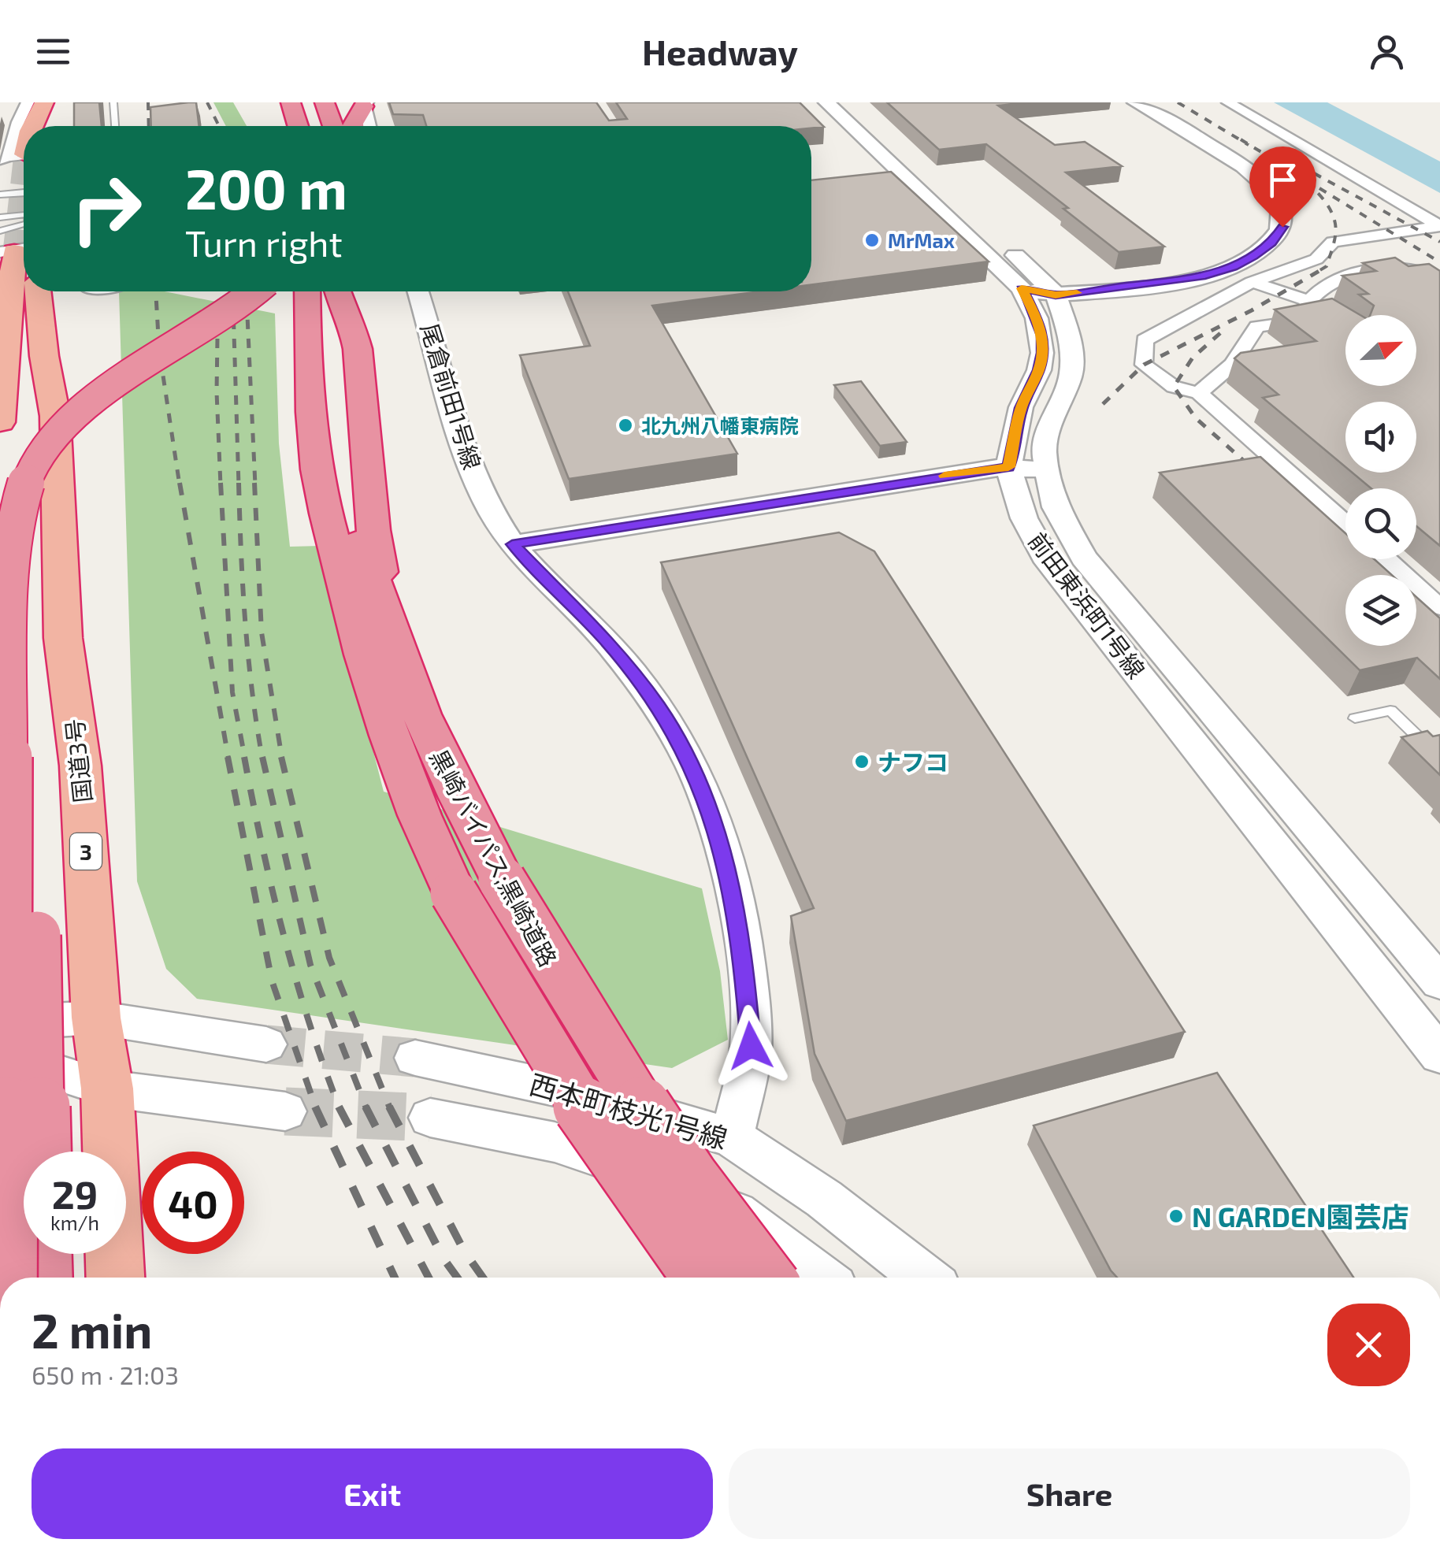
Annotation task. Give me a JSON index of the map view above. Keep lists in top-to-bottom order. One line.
{"streets":{"highway":["国道3号","3","黒崎バイパス;黒崎道路"],"street":["尾倉前田1号線","前田東浜町1号線","西本町枝光1号線"]},"crossings":[["尾倉前田1号線","西本町枝光1号線"]],"places":["MrMax","北九州八幡東病院","ナフコ","N GARDEN園芸店"],"north":"top right","page":{"header":"Headway","turn":["200 m","Turn right"],"speed":"29 km/h","limit":"40","heading":["2 min","650 m · 21:03"],"buttons":["Exit","Share"]}}
